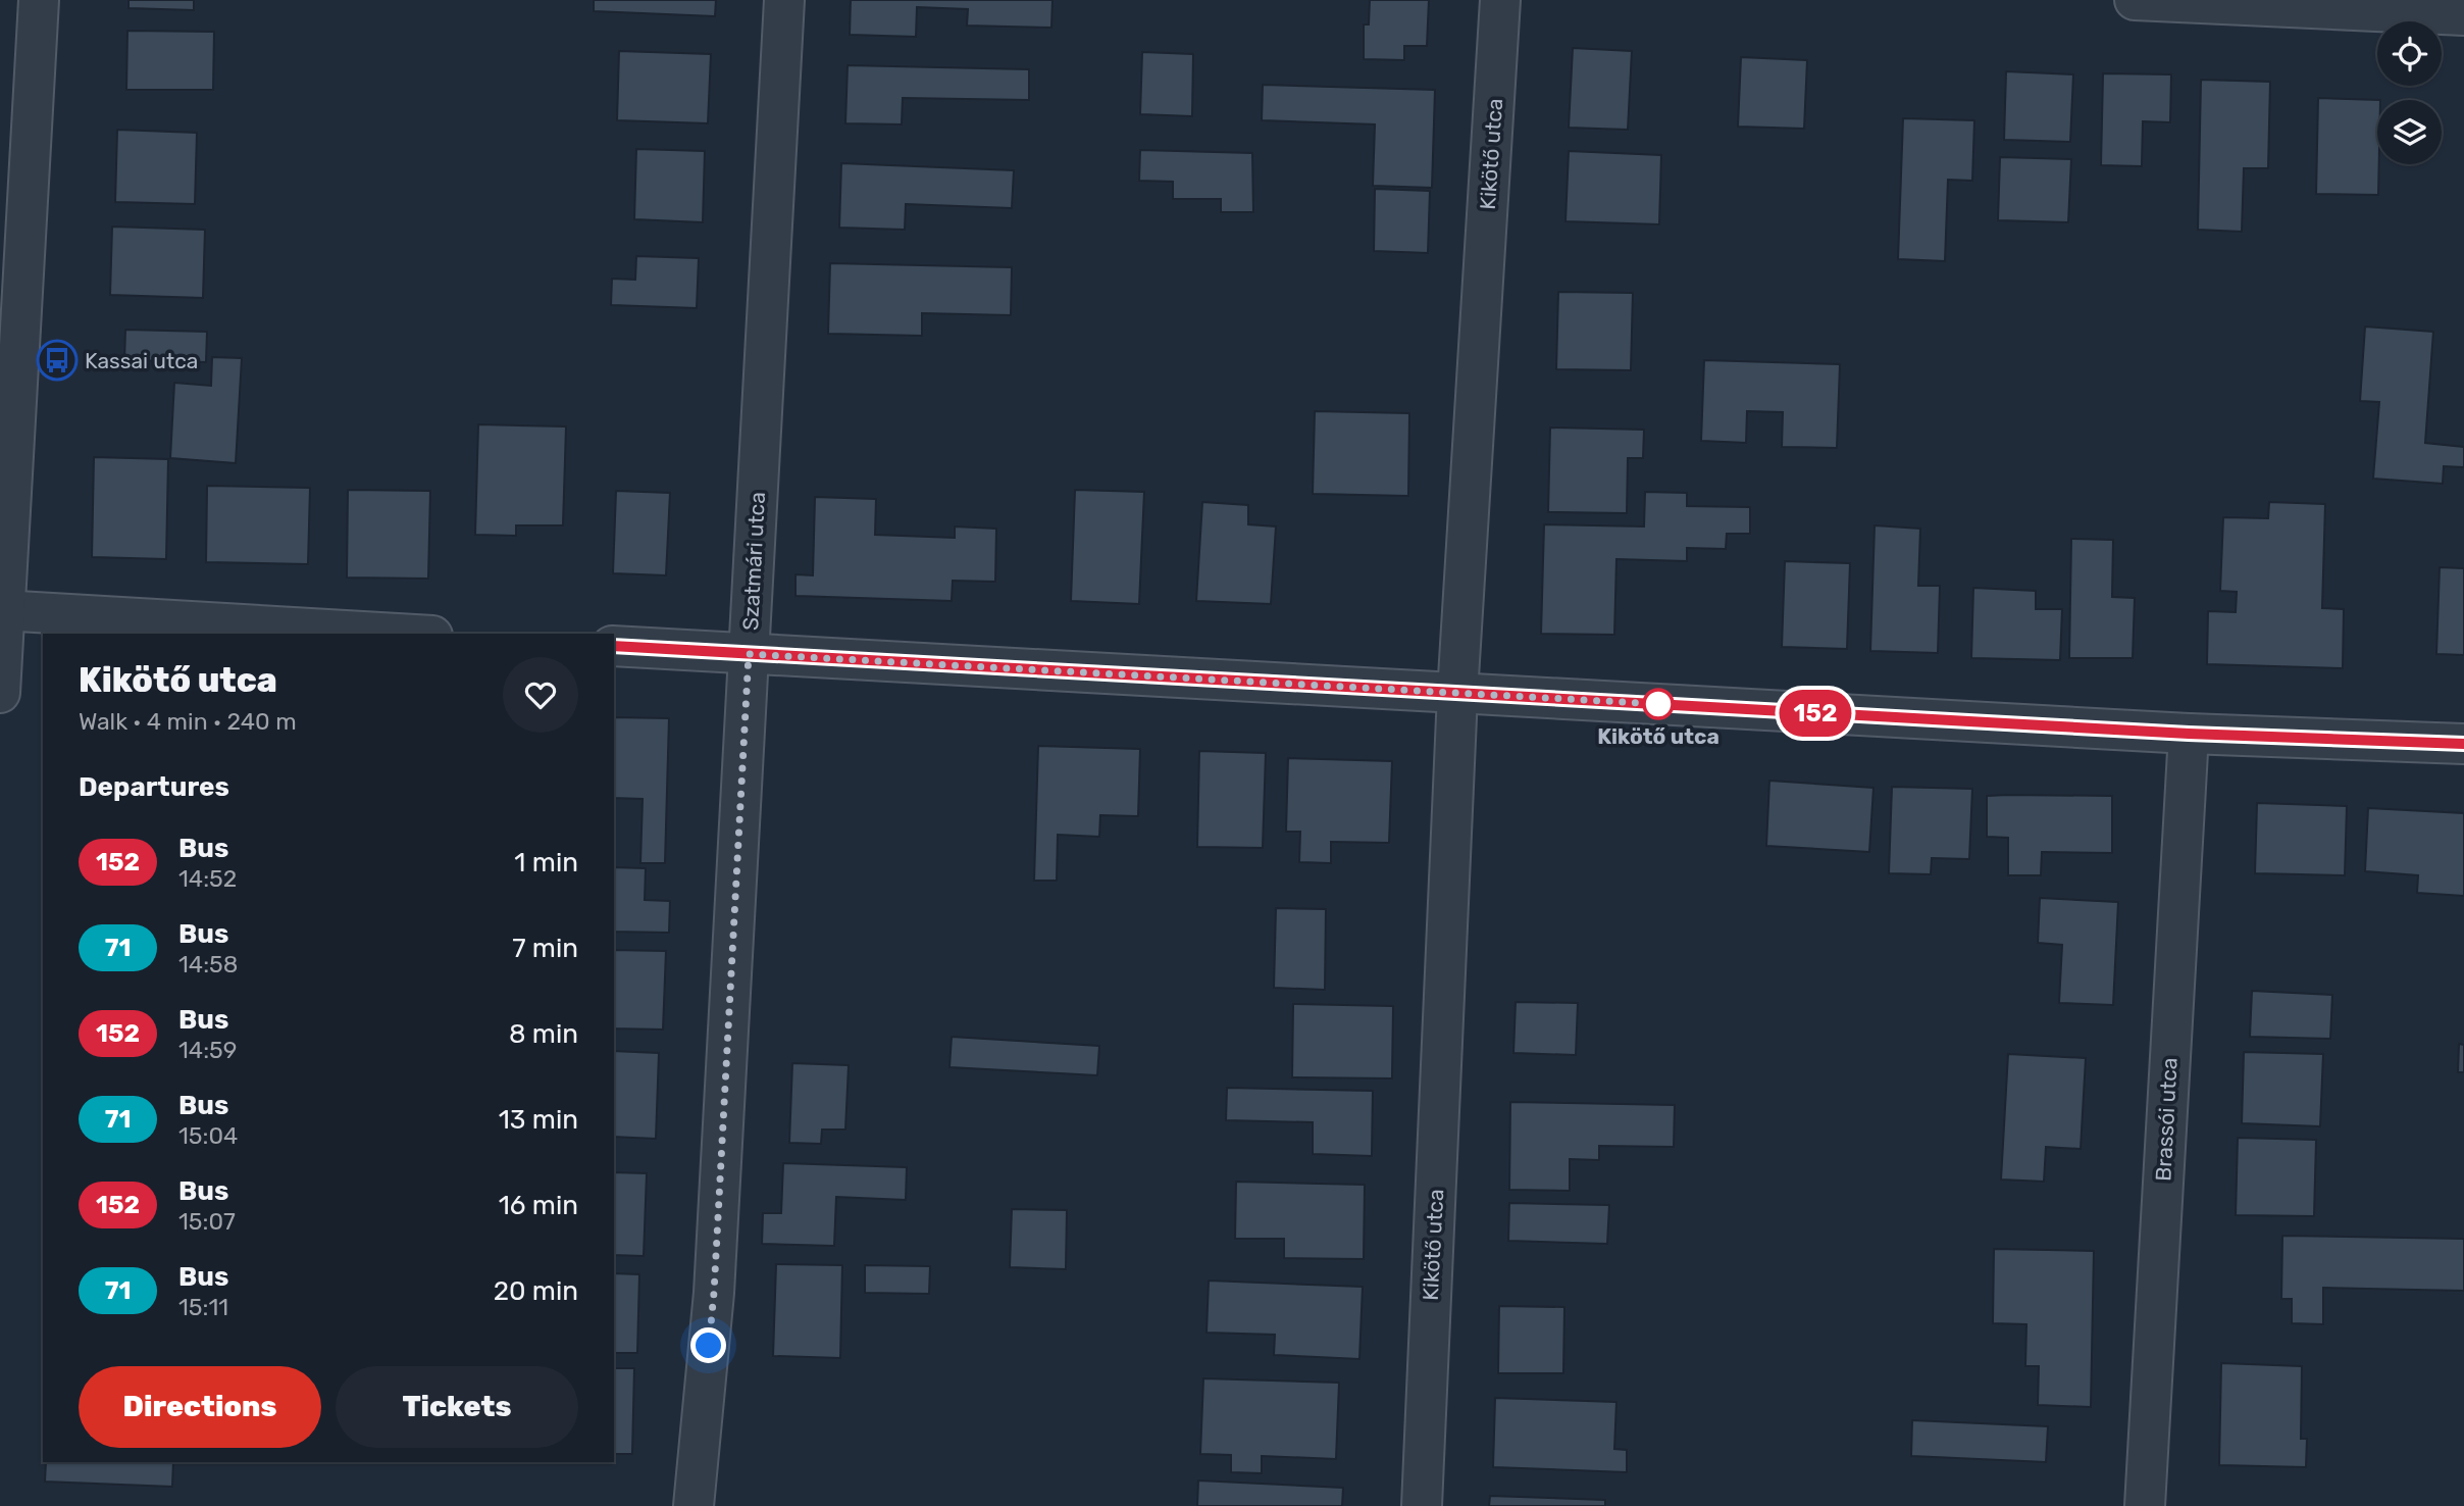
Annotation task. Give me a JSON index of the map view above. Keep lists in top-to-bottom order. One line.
{"streets":{"street":["Kikötő utca","Szatmári utca","Brassói utca"]},"places":{"bus stop":["Kassai utca"],"other":["Kikötő utca"]},"lines":["bus line 152"],"page":{"on_map":"152","heading":[["Kikötő utca","Walk · 4 min · 240 m"],"Departures"],"list":[{"mark":"152","name":"Bus","note":"14:52","value":"1 min"},{"mark":"71","name":"Bus","note":"14:58","value":"7 min"},{"mark":"152","name":"Bus","note":"14:59","value":"8 min"},{"mark":"71","name":"Bus","note":"15:04","value":"13 min"},{"mark":"152","name":"Bus","note":"15:07","value":"16 min"},{"mark":"71","name":"Bus","note":"15:11","value":"20 min"}],"buttons":["Directions","Tickets"]}}
